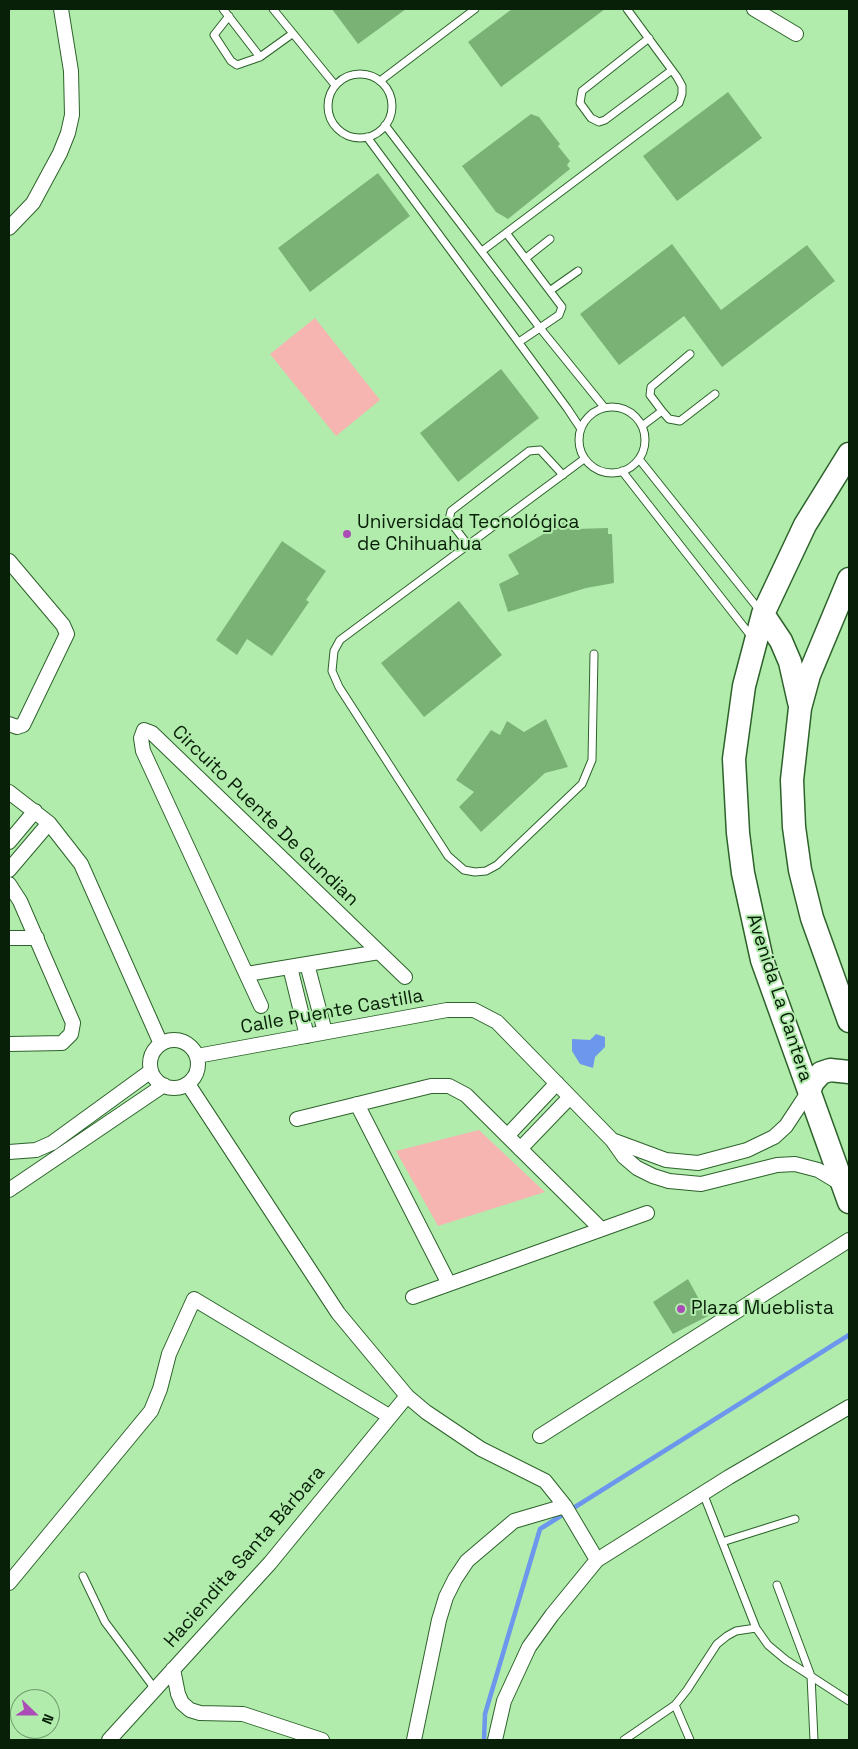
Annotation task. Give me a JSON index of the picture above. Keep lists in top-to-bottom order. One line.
{"streets":{"main road":["Avenida La Cantera"],"street":["Circuito Puente De Gundian","Calle Puente Castilla","Haciendita Santa Bárbara"]},"places":["Universidad Tecnológica de Chihuahua","Plaza Mueblista"],"north":"right"}
